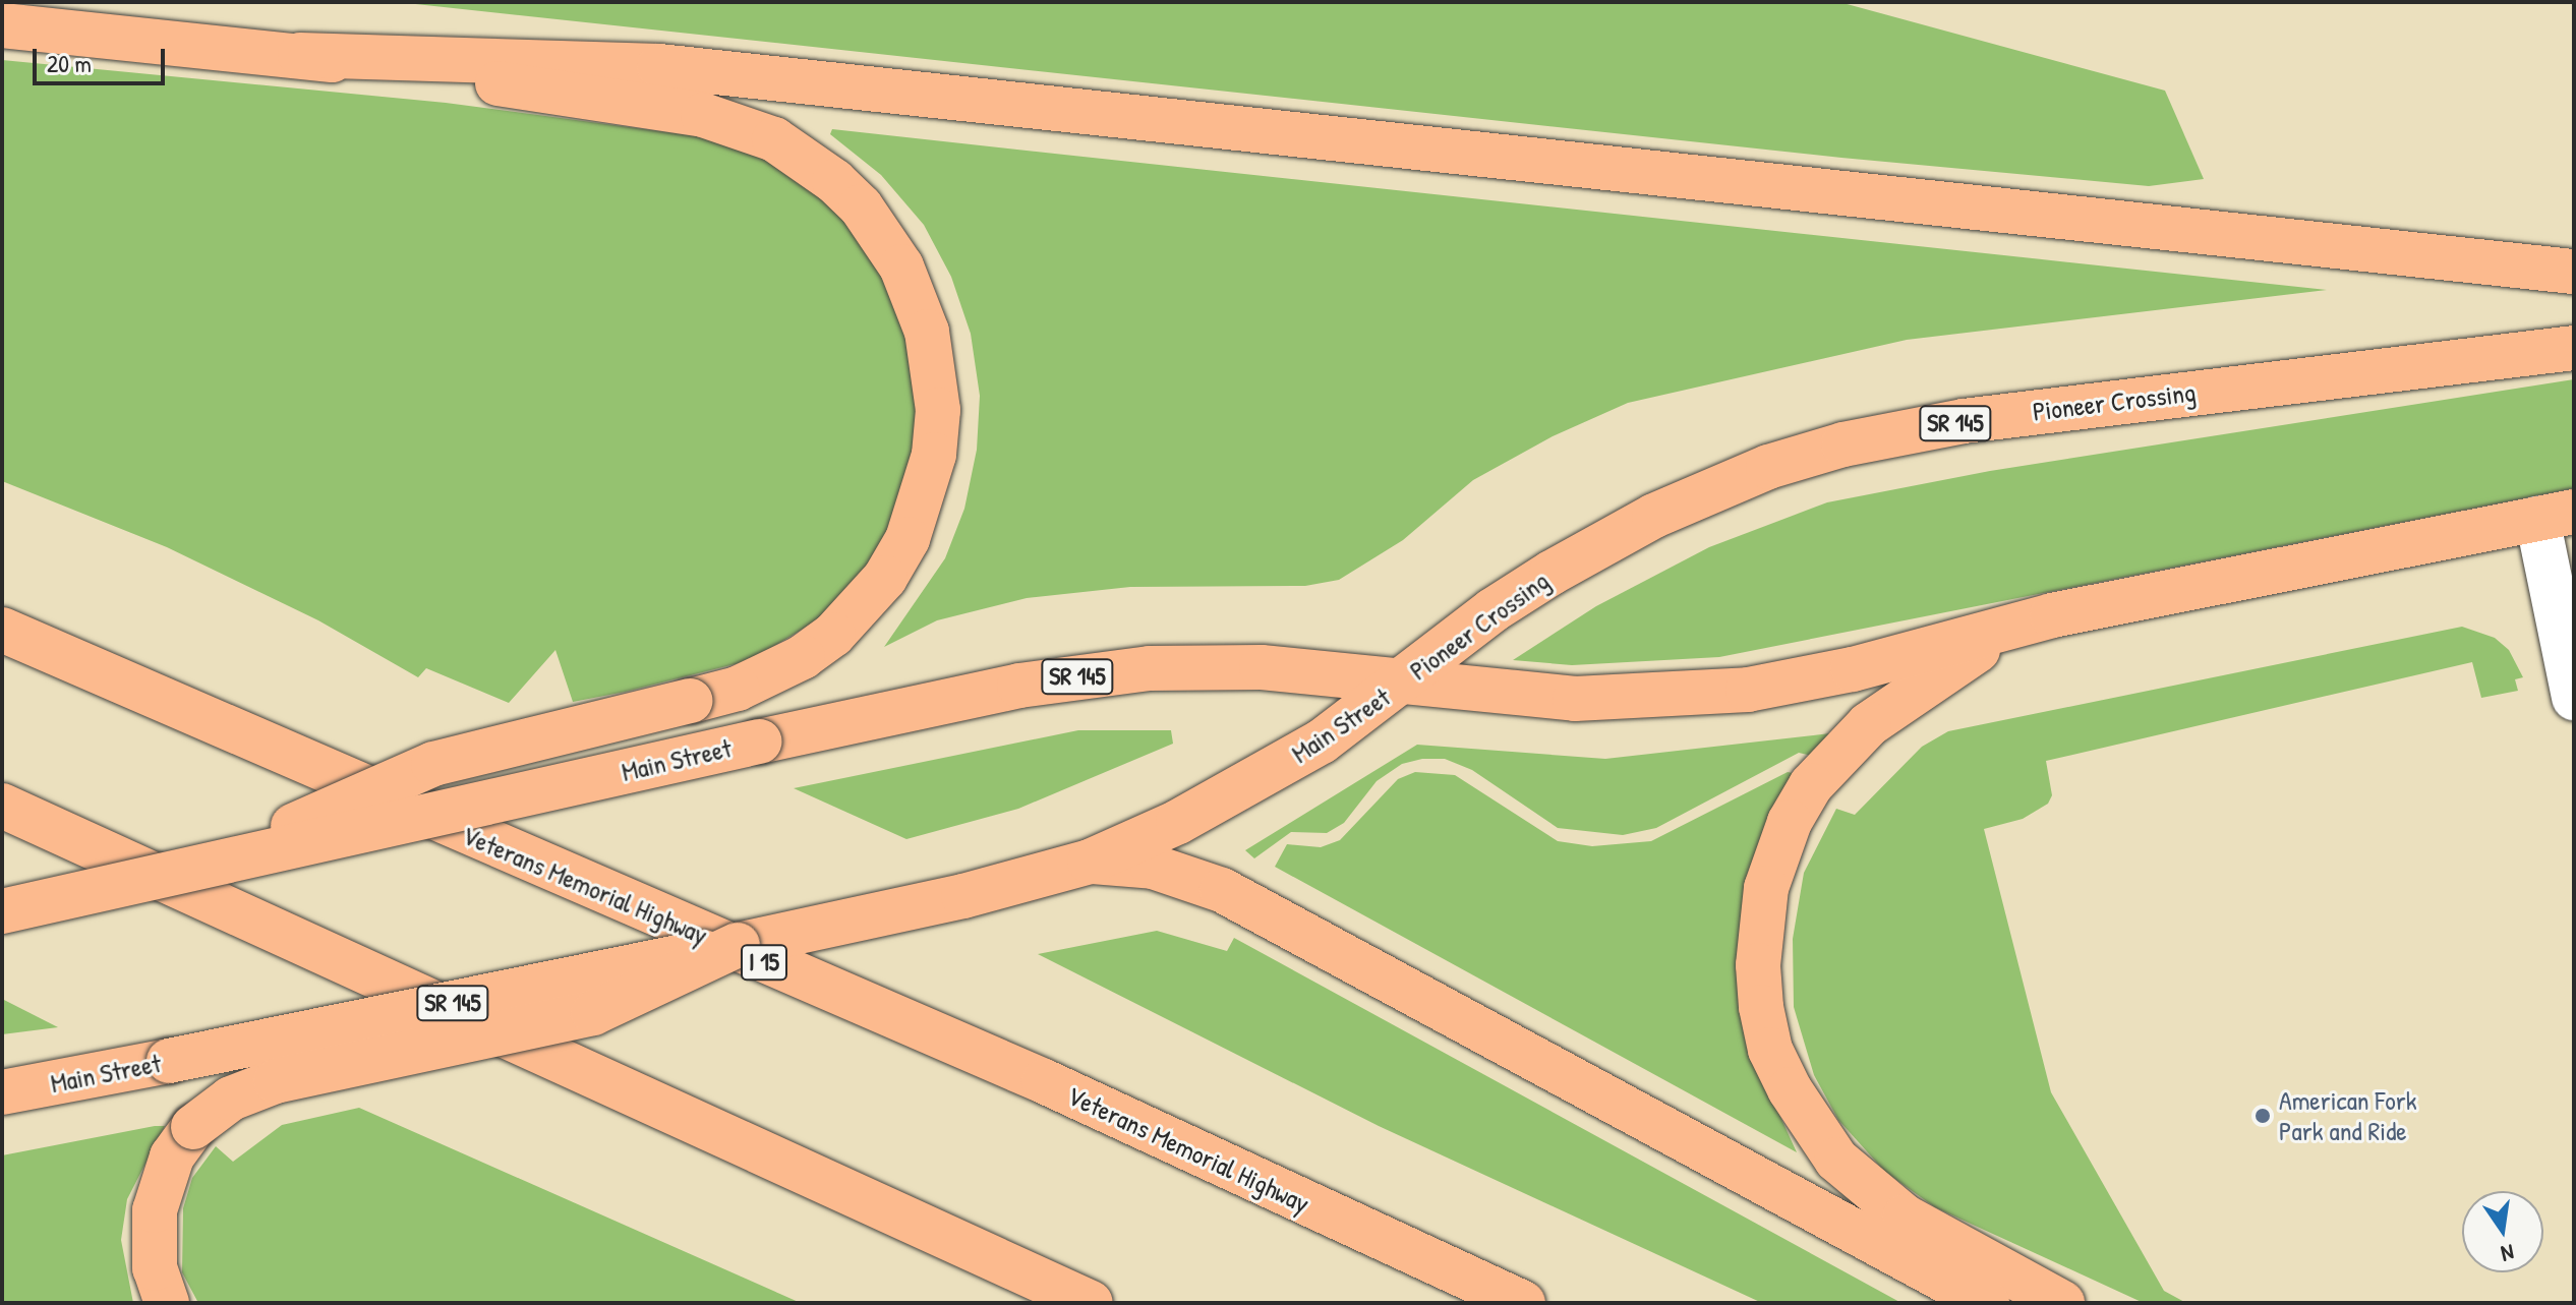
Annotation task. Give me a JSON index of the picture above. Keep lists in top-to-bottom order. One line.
{"streets":{"main road":["Pioneer Crossing","SR 145","Main Street","Veterans Memorial Highway","I 15"]},"crossings":[["Pioneer Crossing","Main Street"]],"places":["American Fork Park and Ride"],"scale_bar":"20 m","north":"bottom"}
